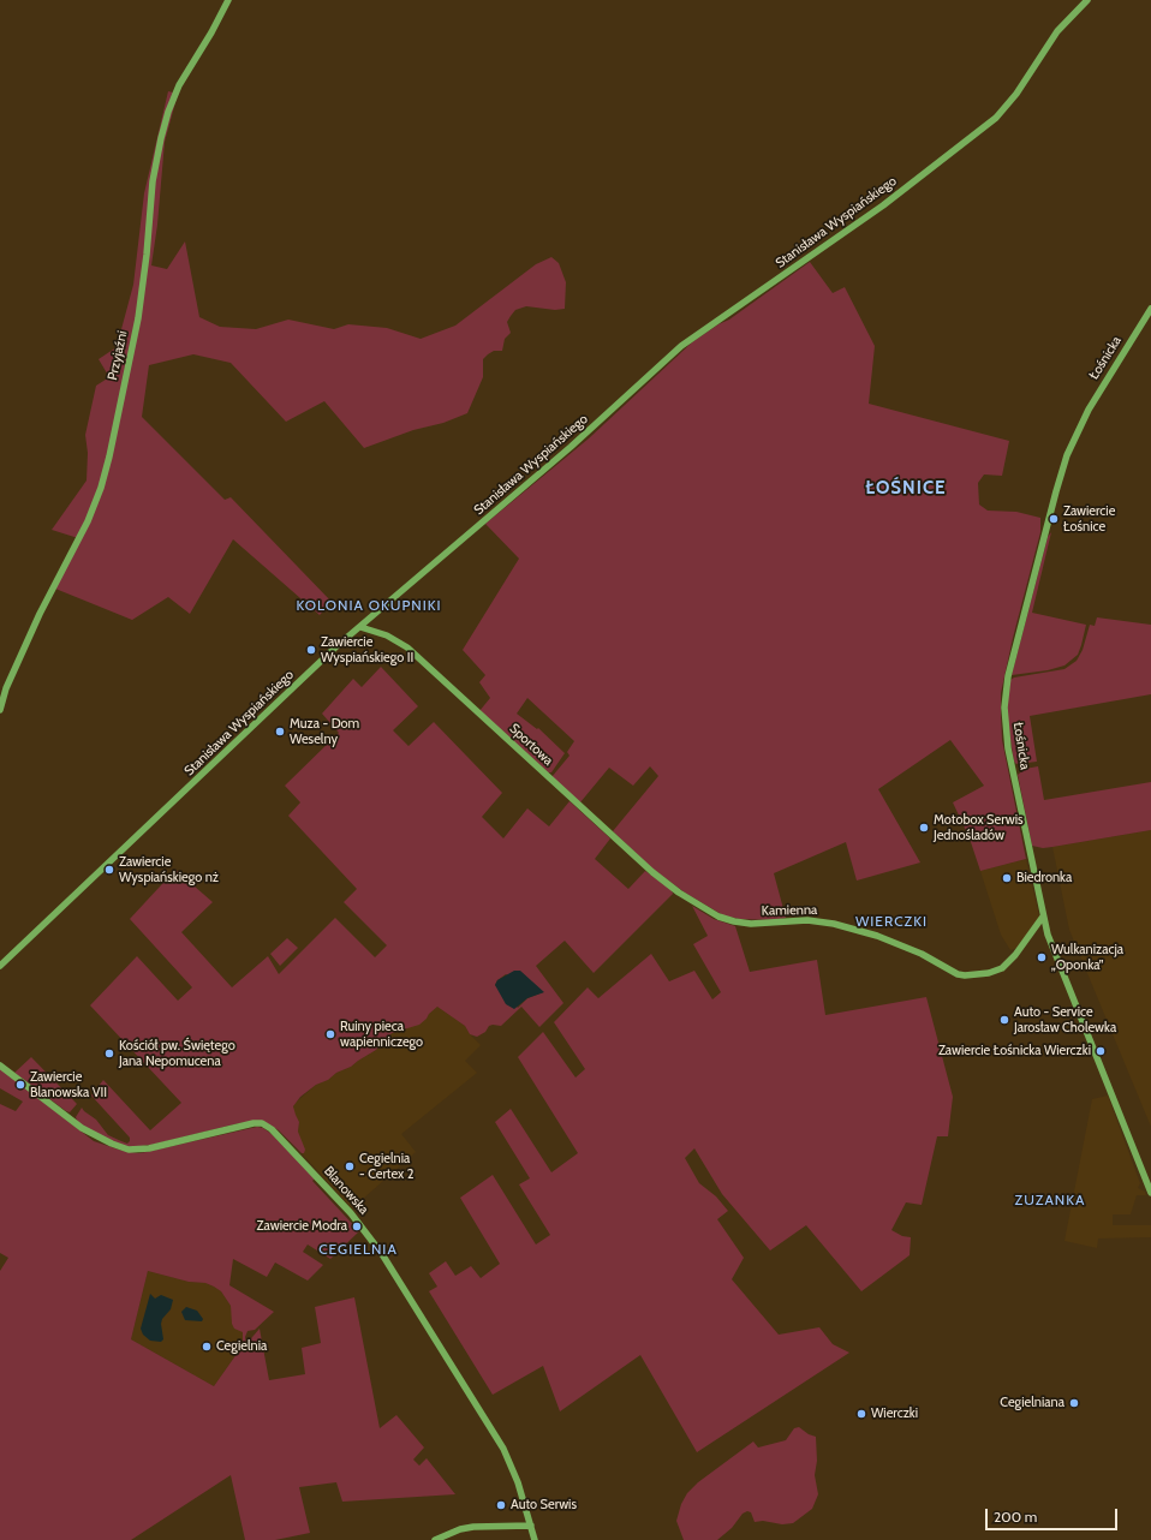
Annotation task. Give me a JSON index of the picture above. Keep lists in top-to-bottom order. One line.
{"streets":{"street":["Stanisława Wyspiańskiego","Przyjaźni","Łośnicka","Sportowa","Kamienna","Blanowska"]},"crossings":[["Stanisława Wyspiańskiego","Sportowa"],["Łośnicka","Kamienna"],["Sportowa","Kamienna"]],"districts":["ŁOŚNICE","KOLONIA OKUPNIKI","WIERCZKI","ZUZANKA","CEGIELNIA"],"places":["Zawiercie Łośnice","Zawiercie Wyspiańskiego II","Muza - Dom Weselny","Motobox Serwis Jednośladów","Zawiercie Wyspiańskiego nż","Biedronka","Wulkanizacja „Oponka”","Auto - Service Jarosław Cholewka","Ruiny pieca wapienniczego","Zawiercie Łośnicka Wierczki","Kościół pw. Świętego Jana Nepomucena","Zawiercie Blanowska VII","Cegielnia - Certex 2","Zawiercie Modra","Cegielnia","Cegielniana","Wierczki","Auto Serwis"],"scale_bar":"200 m"}
